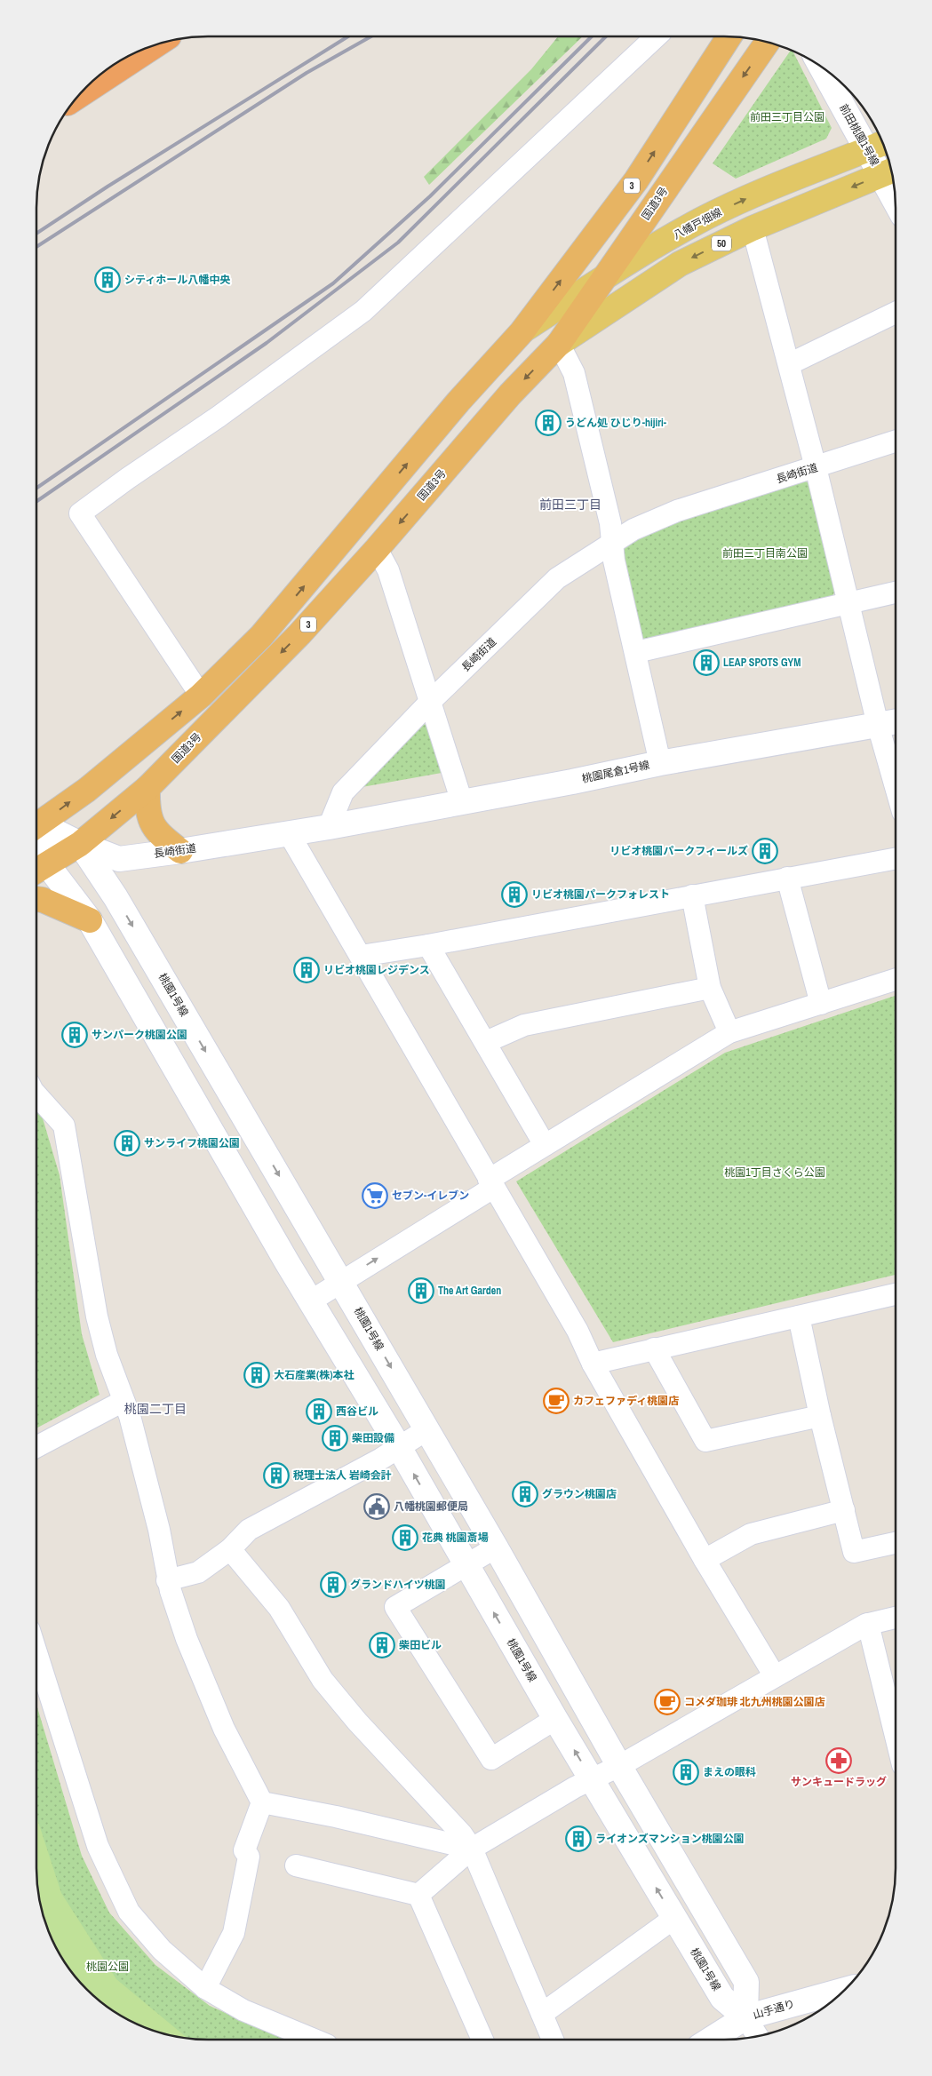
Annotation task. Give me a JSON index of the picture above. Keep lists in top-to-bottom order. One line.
{"streets":{"highway":["3","国道3号"],"main road":["八幡戸畑線","50"],"street":["前田桃園1号線","長崎街道","桃園尾倉1号線","桃園1号線","山手通り"]},"crossings":[["前田桃園1号線","八幡戸畑線"],["前田桃園1号線","50"],["3","八幡戸畑線"],["国道3号","八幡戸畑線"],["国道3号","50"],["国道3号","長崎街道"],["国道3号","桃園1号線"],["長崎街道","桃園尾倉1号線"],["長崎街道","桃園1号線"],["桃園1号線","山手通り"]],"districts":["前田三丁目","桃園二丁目"],"parks":["前田三丁目公園","前田三丁目南公園","桃園1丁目さくら公園","桃園公園"],"places":{"building":["シティホール八幡中央","うどん処 ひじり-hijiri-","LEAP SPOTS GYM","リビオ桃園パークフィールズ","リビオ桃園パークフォレスト","リビオ桃園レジデンス","サンパーク桃園公園","サンライフ桃園公園","The Art Garden","大石産業(株)本社","西谷ビル","柴田設備","税理士法人 岩崎会計","グラウン桃園店","花典 桃園斎場","グランドハイツ桃園","柴田ビル","まえの眼科","ライオンズマンション桃園公園"],"supermarket":["セブン-イレブン"],"cafe":["カフェファディ桃園店","コメダ珈琲 北九州桃園公園店"],"public building":["八幡桃園郵便局"],"pharmacy":["サンキュードラッグ"]}}
